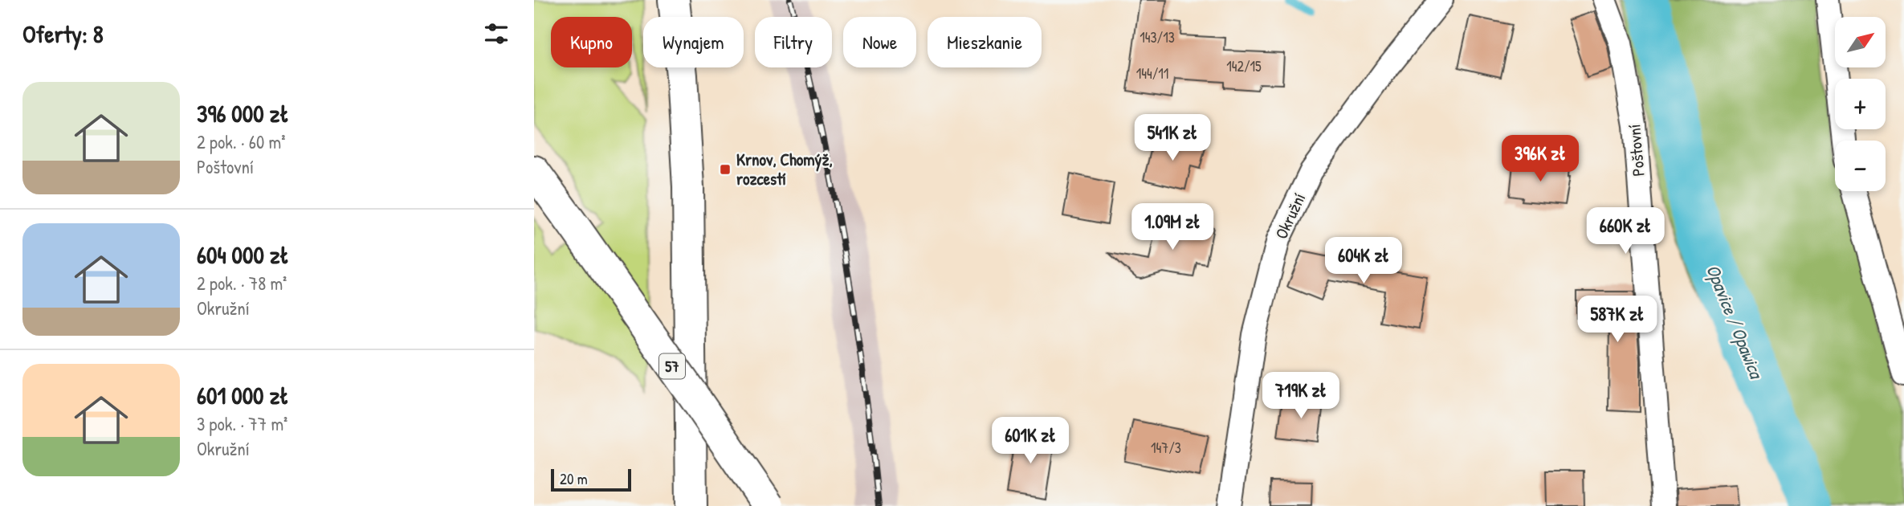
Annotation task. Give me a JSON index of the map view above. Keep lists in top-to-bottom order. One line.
{"streets":{"main road":["57"],"street":["Poštovní","Okružní"]},"water":["Opavice / Opawica"],"places":{"transit":["Krnov, Chomýž, rozcestí"]},"house_numbers":["143/13","142/15","144/11","147/3"],"scale_bar":"20 m","north":"top right","page":{"heading":"Oferty: 8","map_buttons":["+","−"],"chip":["Kupno","Wynajem","Filtry","Nowe","Mieszkanie"],"list":[{"name":"396 000 zł","note":"2 pok. · 60 m² · Poštovní"},{"name":"604 000 zł","note":"2 pok. · 78 m² · Okružní"},{"name":"601 000 zł","note":"3 pok. · 77 m² · Okružní"}],"price":["541K zł","396K zł","1.09M zł","660K zł","604K zł","587K zł","719K zł","601K zł"],"scale":"20 m"}}
